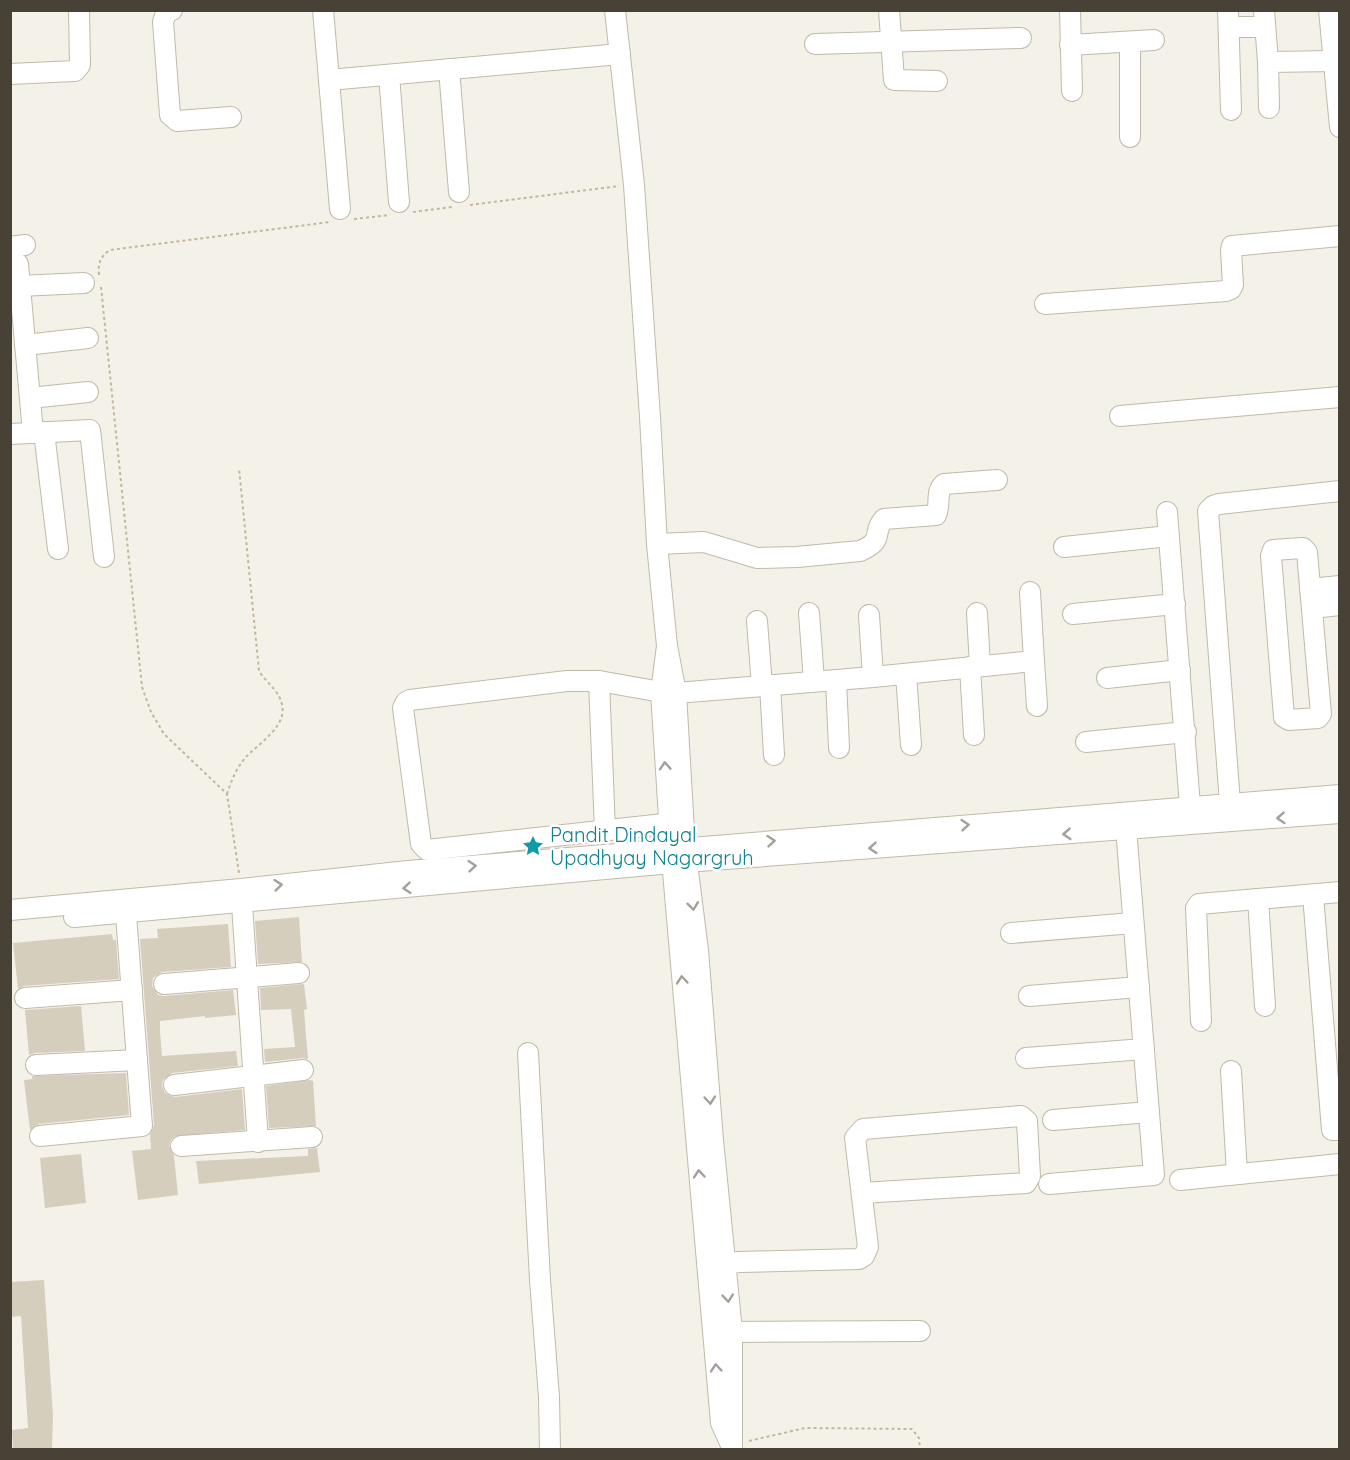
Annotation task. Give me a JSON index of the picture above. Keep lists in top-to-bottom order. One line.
{"places":{"place":["Pandit Dindayal Upadhyay Nagargruh"]}}
